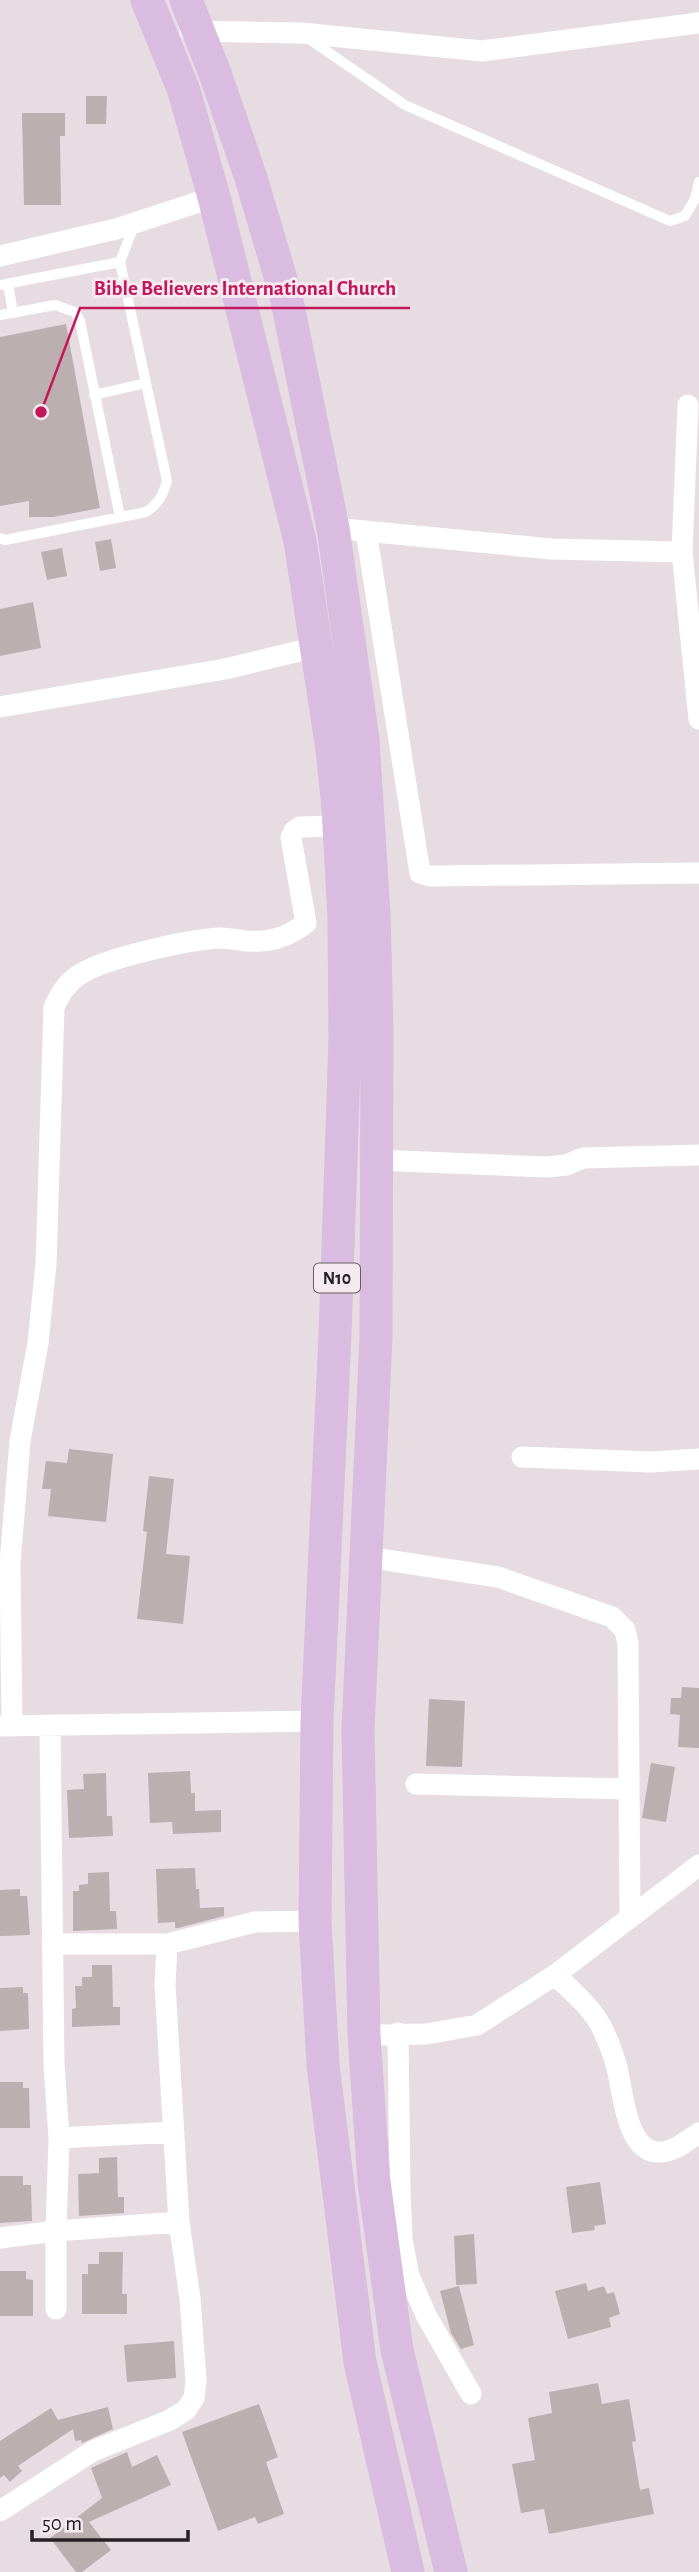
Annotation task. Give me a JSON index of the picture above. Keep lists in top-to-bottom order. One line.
{"streets":{"main road":["N10"]},"places":["Bible Believers International Church"],"scale_bar":"50 m"}
